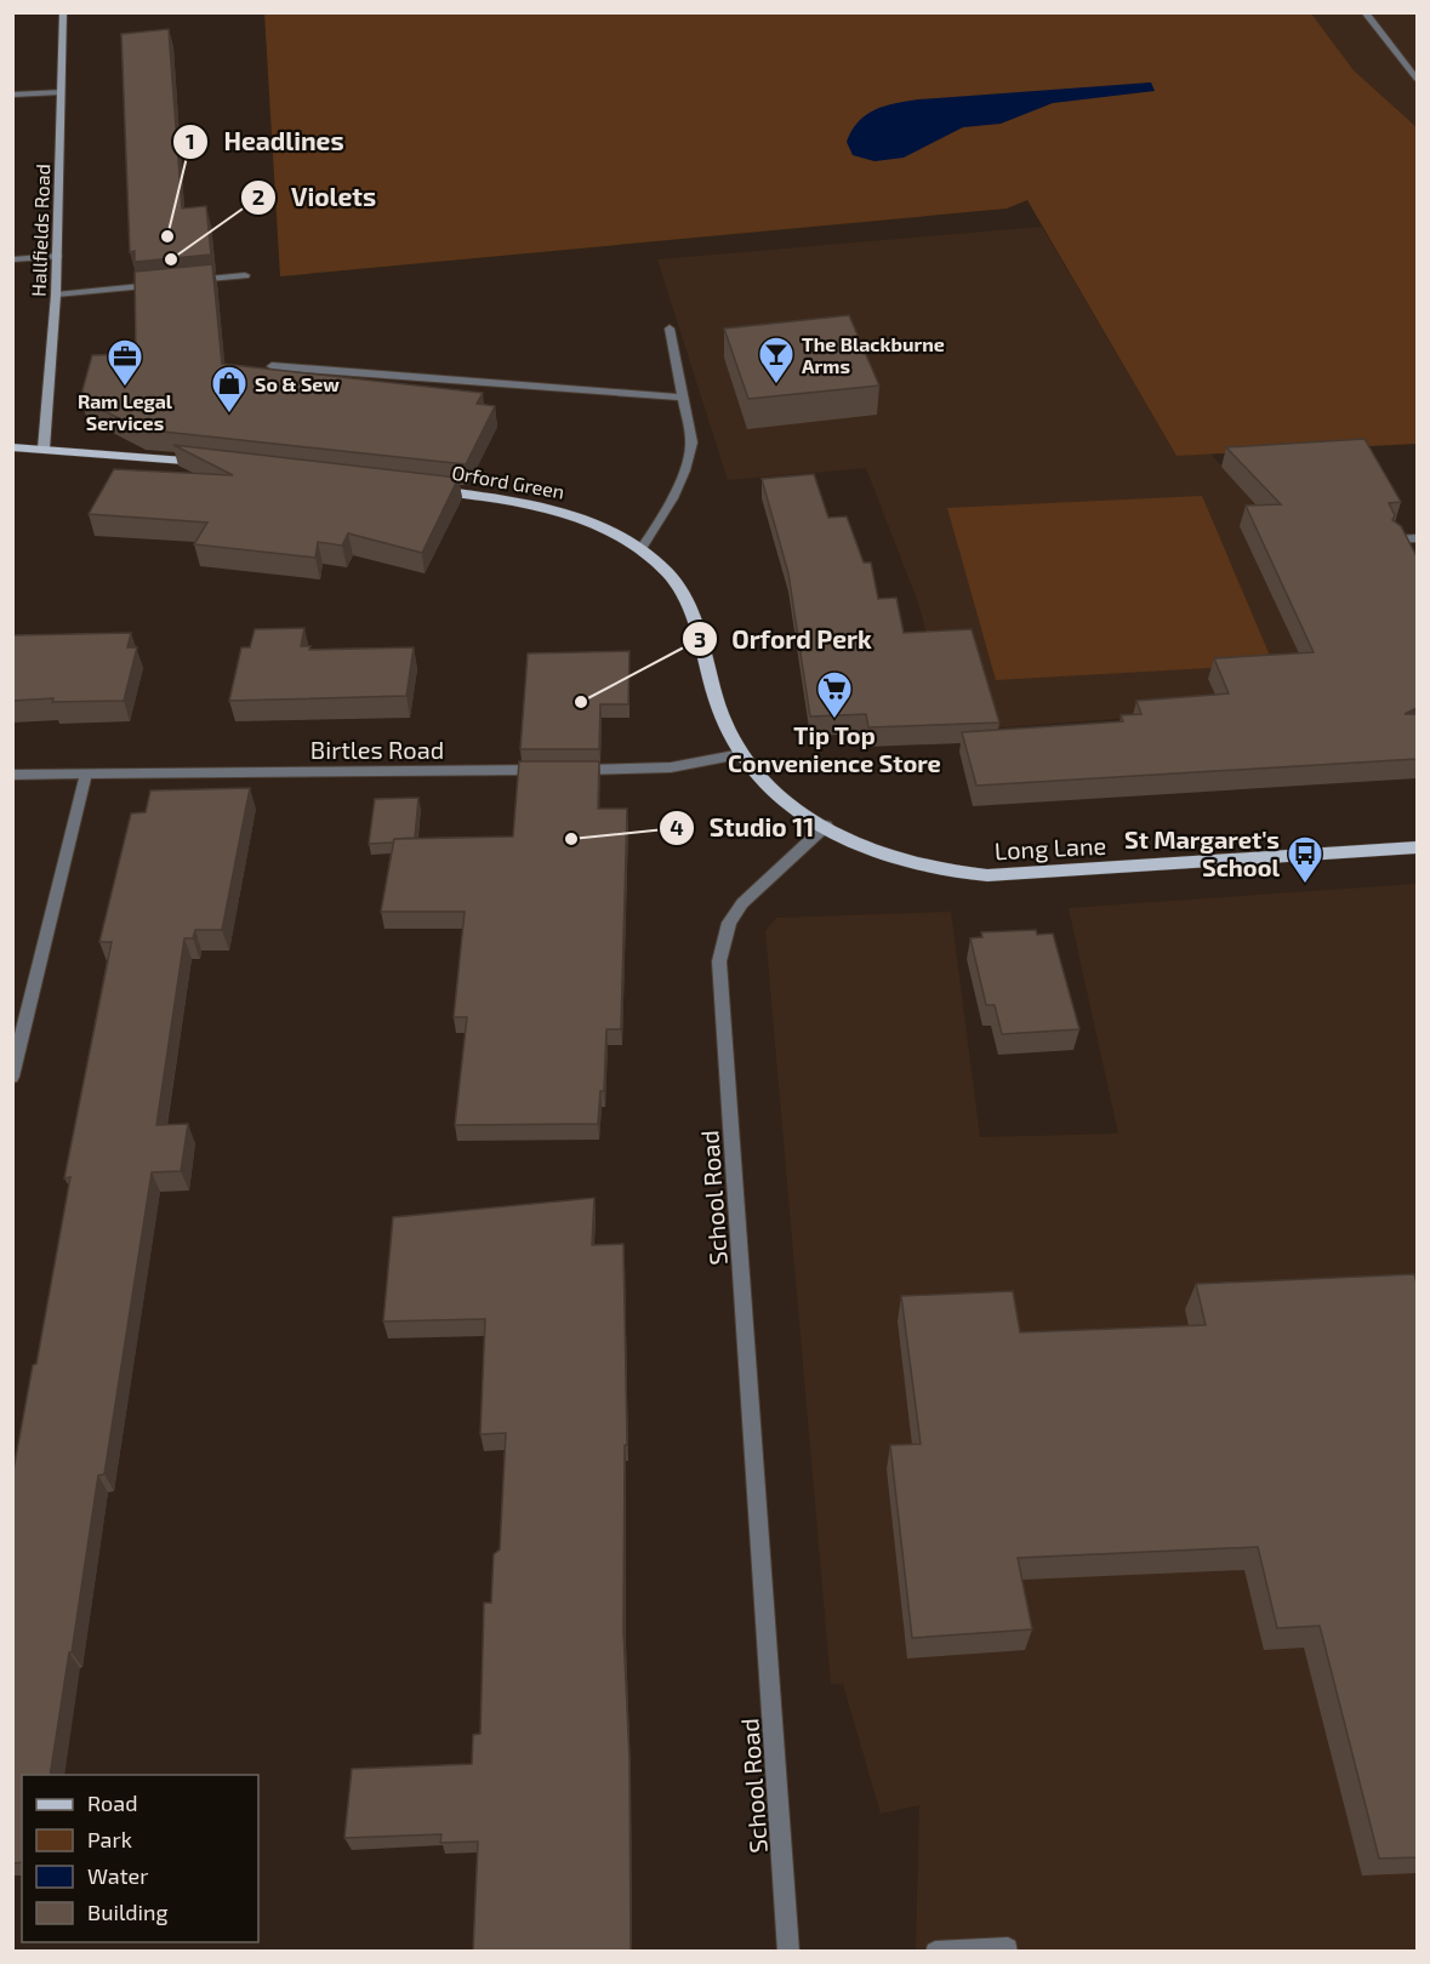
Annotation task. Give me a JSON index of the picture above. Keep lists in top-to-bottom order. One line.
{"streets":{"main road":["Orford Green","Long Lane"],"street":["Hallfields Road","Birtles Road","School Road"]},"crossings":[["Long Lane","School Road"]],"places":{"other":["Headlines","Violets","Orford Perk","Studio 11"],"bar":["The Blackburne Arms"],"office":["Ram Legal Services"],"shop":["So & Sew"],"supermarket":["Tip Top Convenience Store"],"bus stop":["St Margaret's School"]},"legend":["Road","Park","Water","Building"]}
